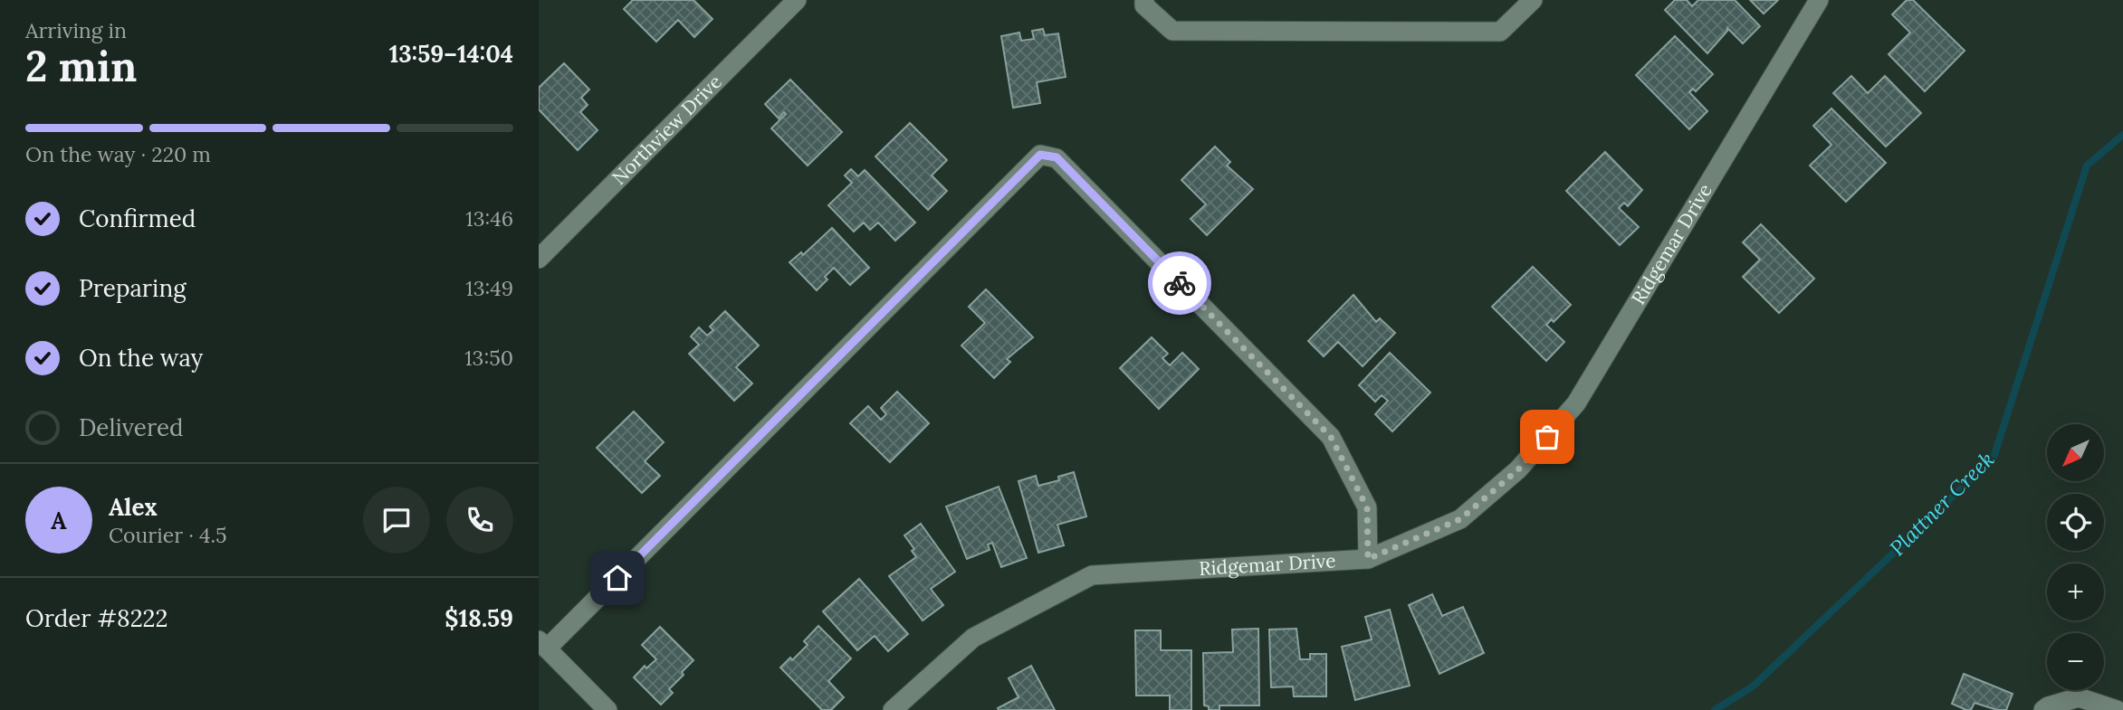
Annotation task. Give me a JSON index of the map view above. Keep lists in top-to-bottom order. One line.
{"streets":{"street":["Northview Drive","Ridgemar Drive"]},"water":["Plattner Creek"],"north":"bottom left","page":{"heading":["2 min","Arriving in","13:59–14:04"],"panel":["Alex","Courier · 4.5","Order #8222","$18.59"],"bar":"On the way · 220 m","list":[["Confirmed","13:46"],["Preparing","13:49"],["On the way","13:50"],"Delivered"],"map_buttons":["+","−"],"round":"A"}}
